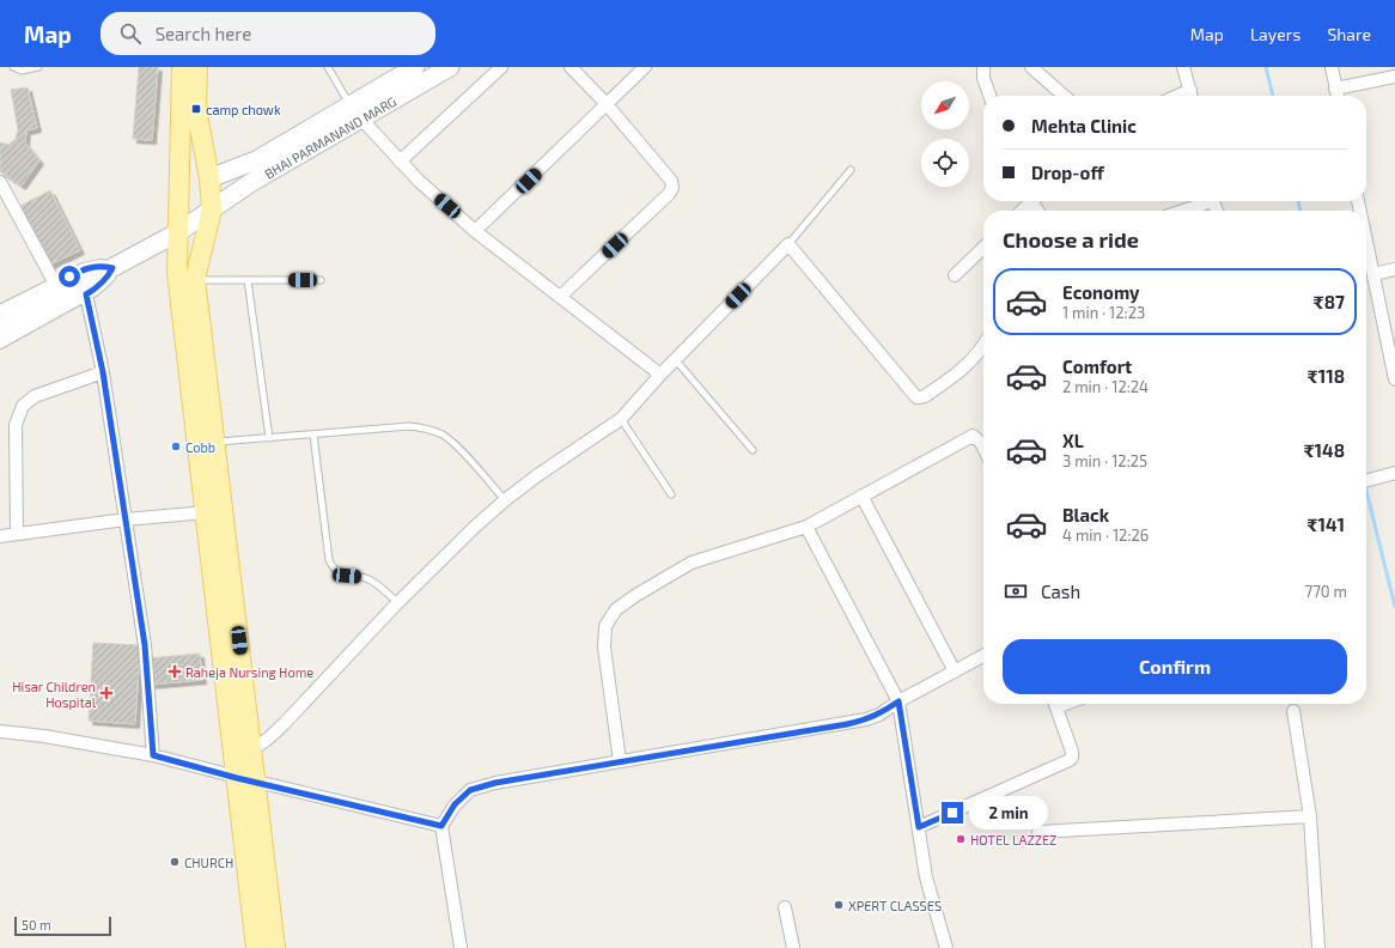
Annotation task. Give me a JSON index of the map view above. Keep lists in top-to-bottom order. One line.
{"streets":{"street":["BHAI PARMANAND MARG"]},"places":{"transit":["camp chowk"],"other":["Cobb","HOTEL LAZZEZ","CHURCH","XPERT CLASSES"],"health":["Raheja Nursing Home","Hisar Children Hospital"]},"scale_bar":"50 m","north":"bottom left","page":{"header":"Map","search":"Search here","nav":["Map","Layers","Share"],"banner":["Mehta Clinic","Drop-off"],"heading":"Choose a ride","list":[{"name":"Economy","note":"1 min · 12:23","value":"₹87"},{"name":"Comfort","note":"2 min · 12:24","value":"₹118"},{"name":"XL","note":"3 min · 12:25","value":"₹148"},{"name":"Black","note":"4 min · 12:26","value":"₹141"}],"pay":["Cash","770 m"],"buttons":"Confirm","bubble":"2 min","scale":"50 m"}}
